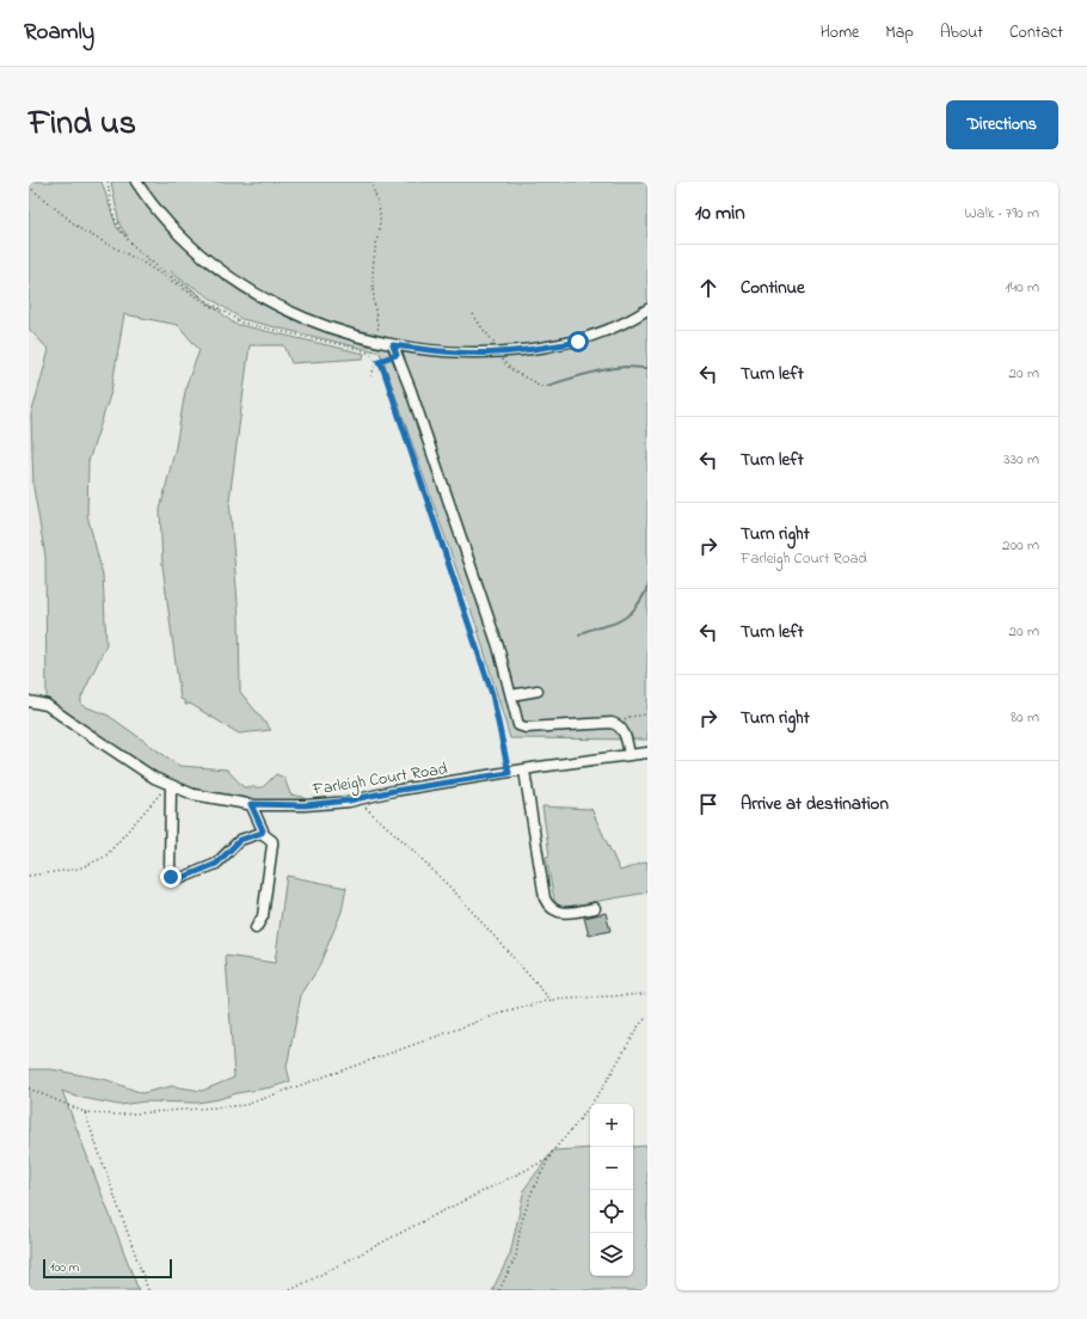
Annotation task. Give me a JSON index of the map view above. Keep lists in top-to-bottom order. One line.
{"streets":{"street":["Farleigh Court Road"]},"scale_bar":"100 m","page":{"header":"Roamly","nav":["Home","Map","About","Contact"],"title":"Find us","buttons":"Directions","heading":["10 min","Walk · 790 m"],"list":[["Continue","140 m"],["Turn left","20 m"],["Turn left","330 m"],["Turn right","Farleigh Court Road","200 m"],["Turn left","20 m"],["Turn right","80 m"],"Arrive at destination"],"map_buttons":["+","−"],"scale":"100 m"}}
